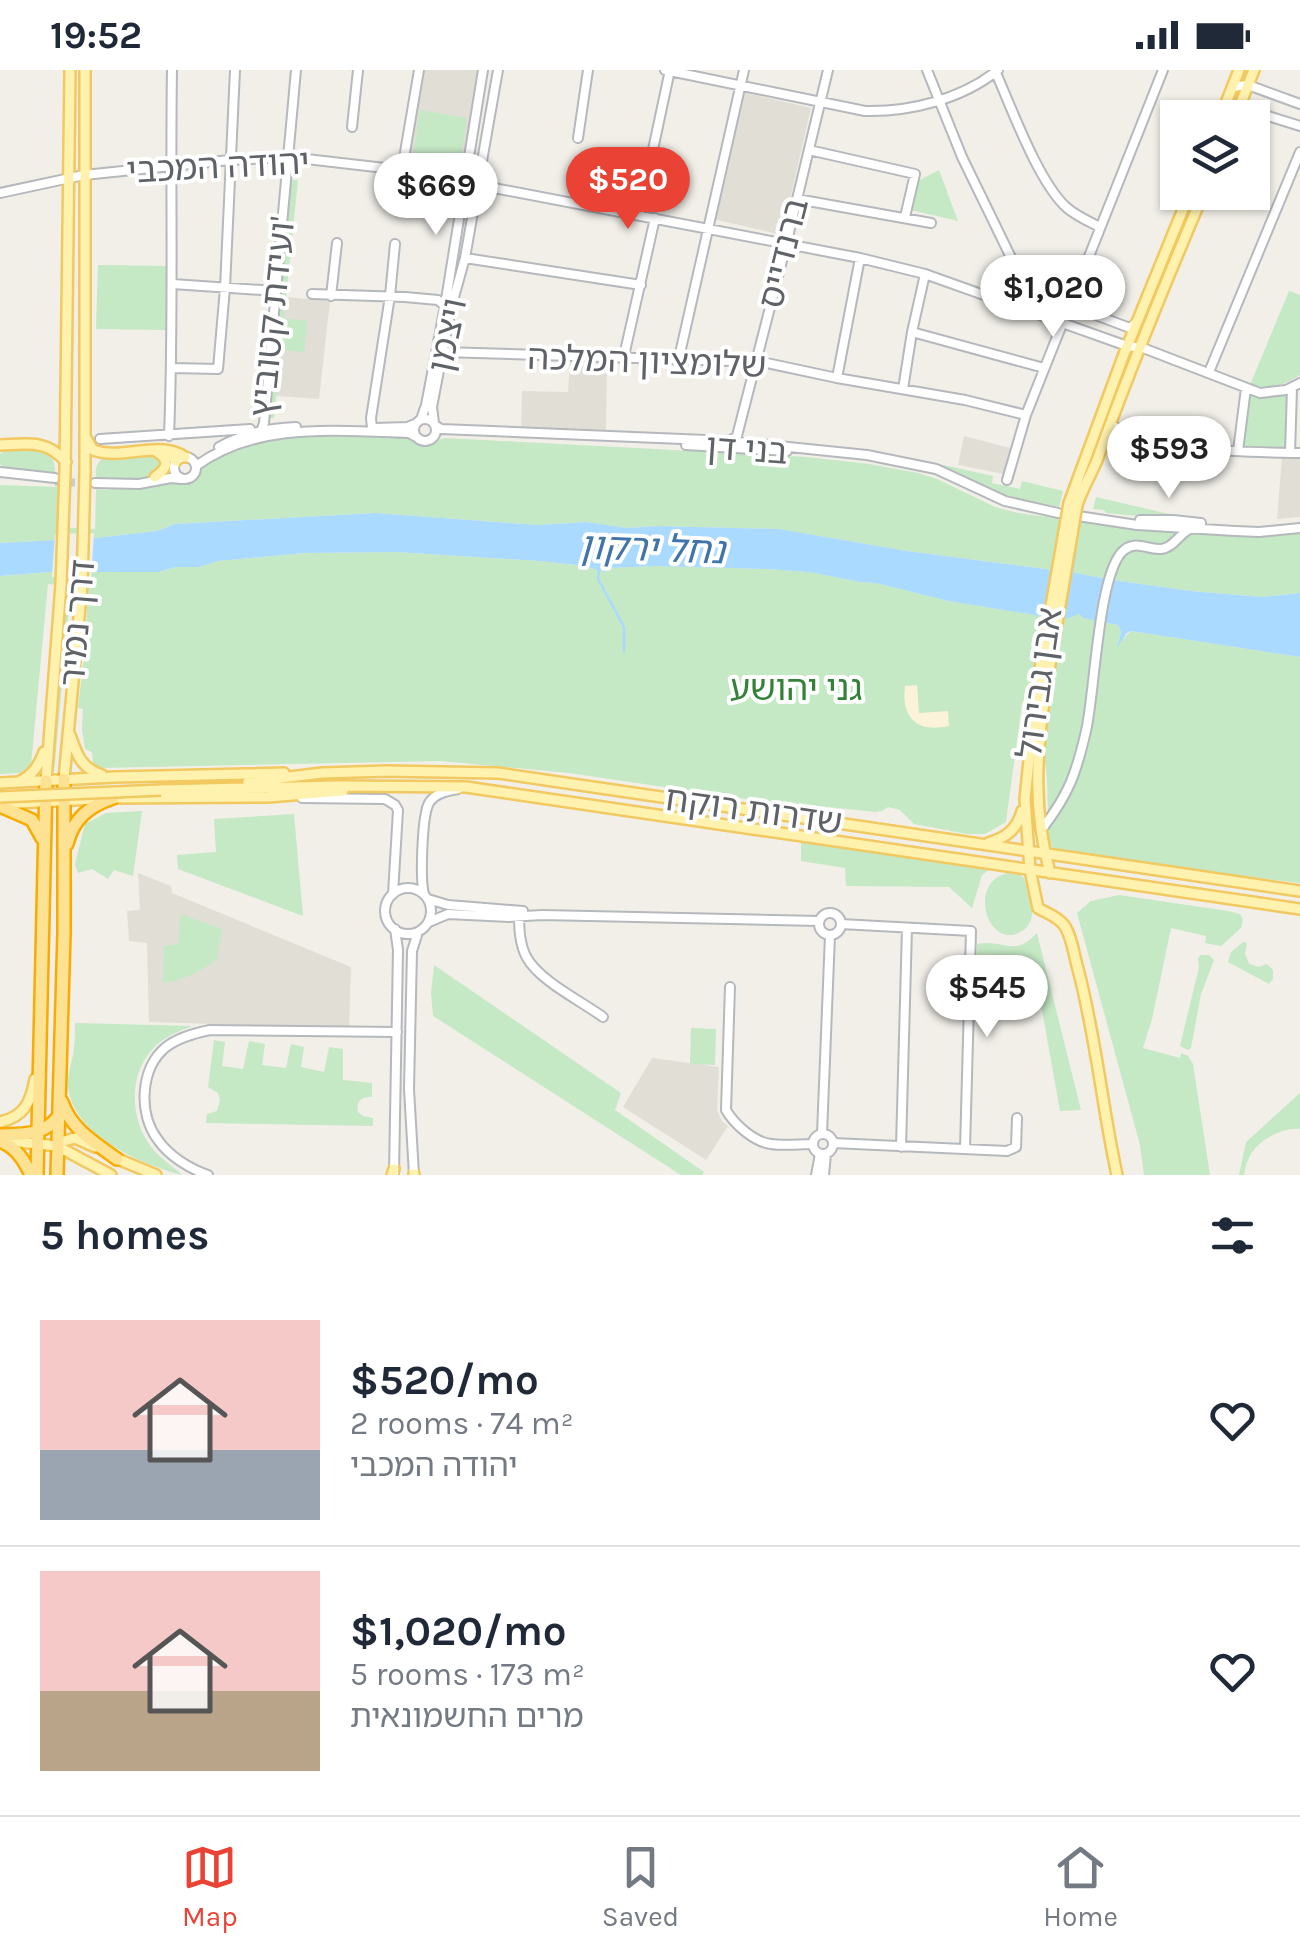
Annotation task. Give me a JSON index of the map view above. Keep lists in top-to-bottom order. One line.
{"streets":{"highway":["דרך נמיר"],"main road":["אבן גבירול","שדרות רוקח"],"street":["יהודה המכבי","ברנדייס","ועידת קטוביץ'","ויצמן","שלומציון המלכה","בני דן"]},"crossings":[["יהודה המכבי","ברנדייס"],["יהודה המכבי","ועידת קטוביץ'"],["יהודה המכבי","ויצמן"],["יהודה המכבי","דרך נמיר"],["יהודה המכבי","אבן גבירול"],["ברנדייס","שלומציון המלכה"],["ברנדייס","בני דן"],["ויצמן","שלומציון המלכה"],["ויצמן","בני דן"],["אבן גבירול","שדרות רוקח"]],"water":["נחל ירקון"],"parks":["גני יהושע"],"page":{"status":"19:52","price":["$520","$669","$1,020","$593","$545"],"heading":"5 homes","list":[{"name":"$520/mo","note":"2 rooms · 74 m² · יהודה המכבי"},{"name":"$1,020/mo","note":"5 rooms · 173 m² · מרים החשמונאית"}],"tabs":["Map","Saved","Home"]}}
